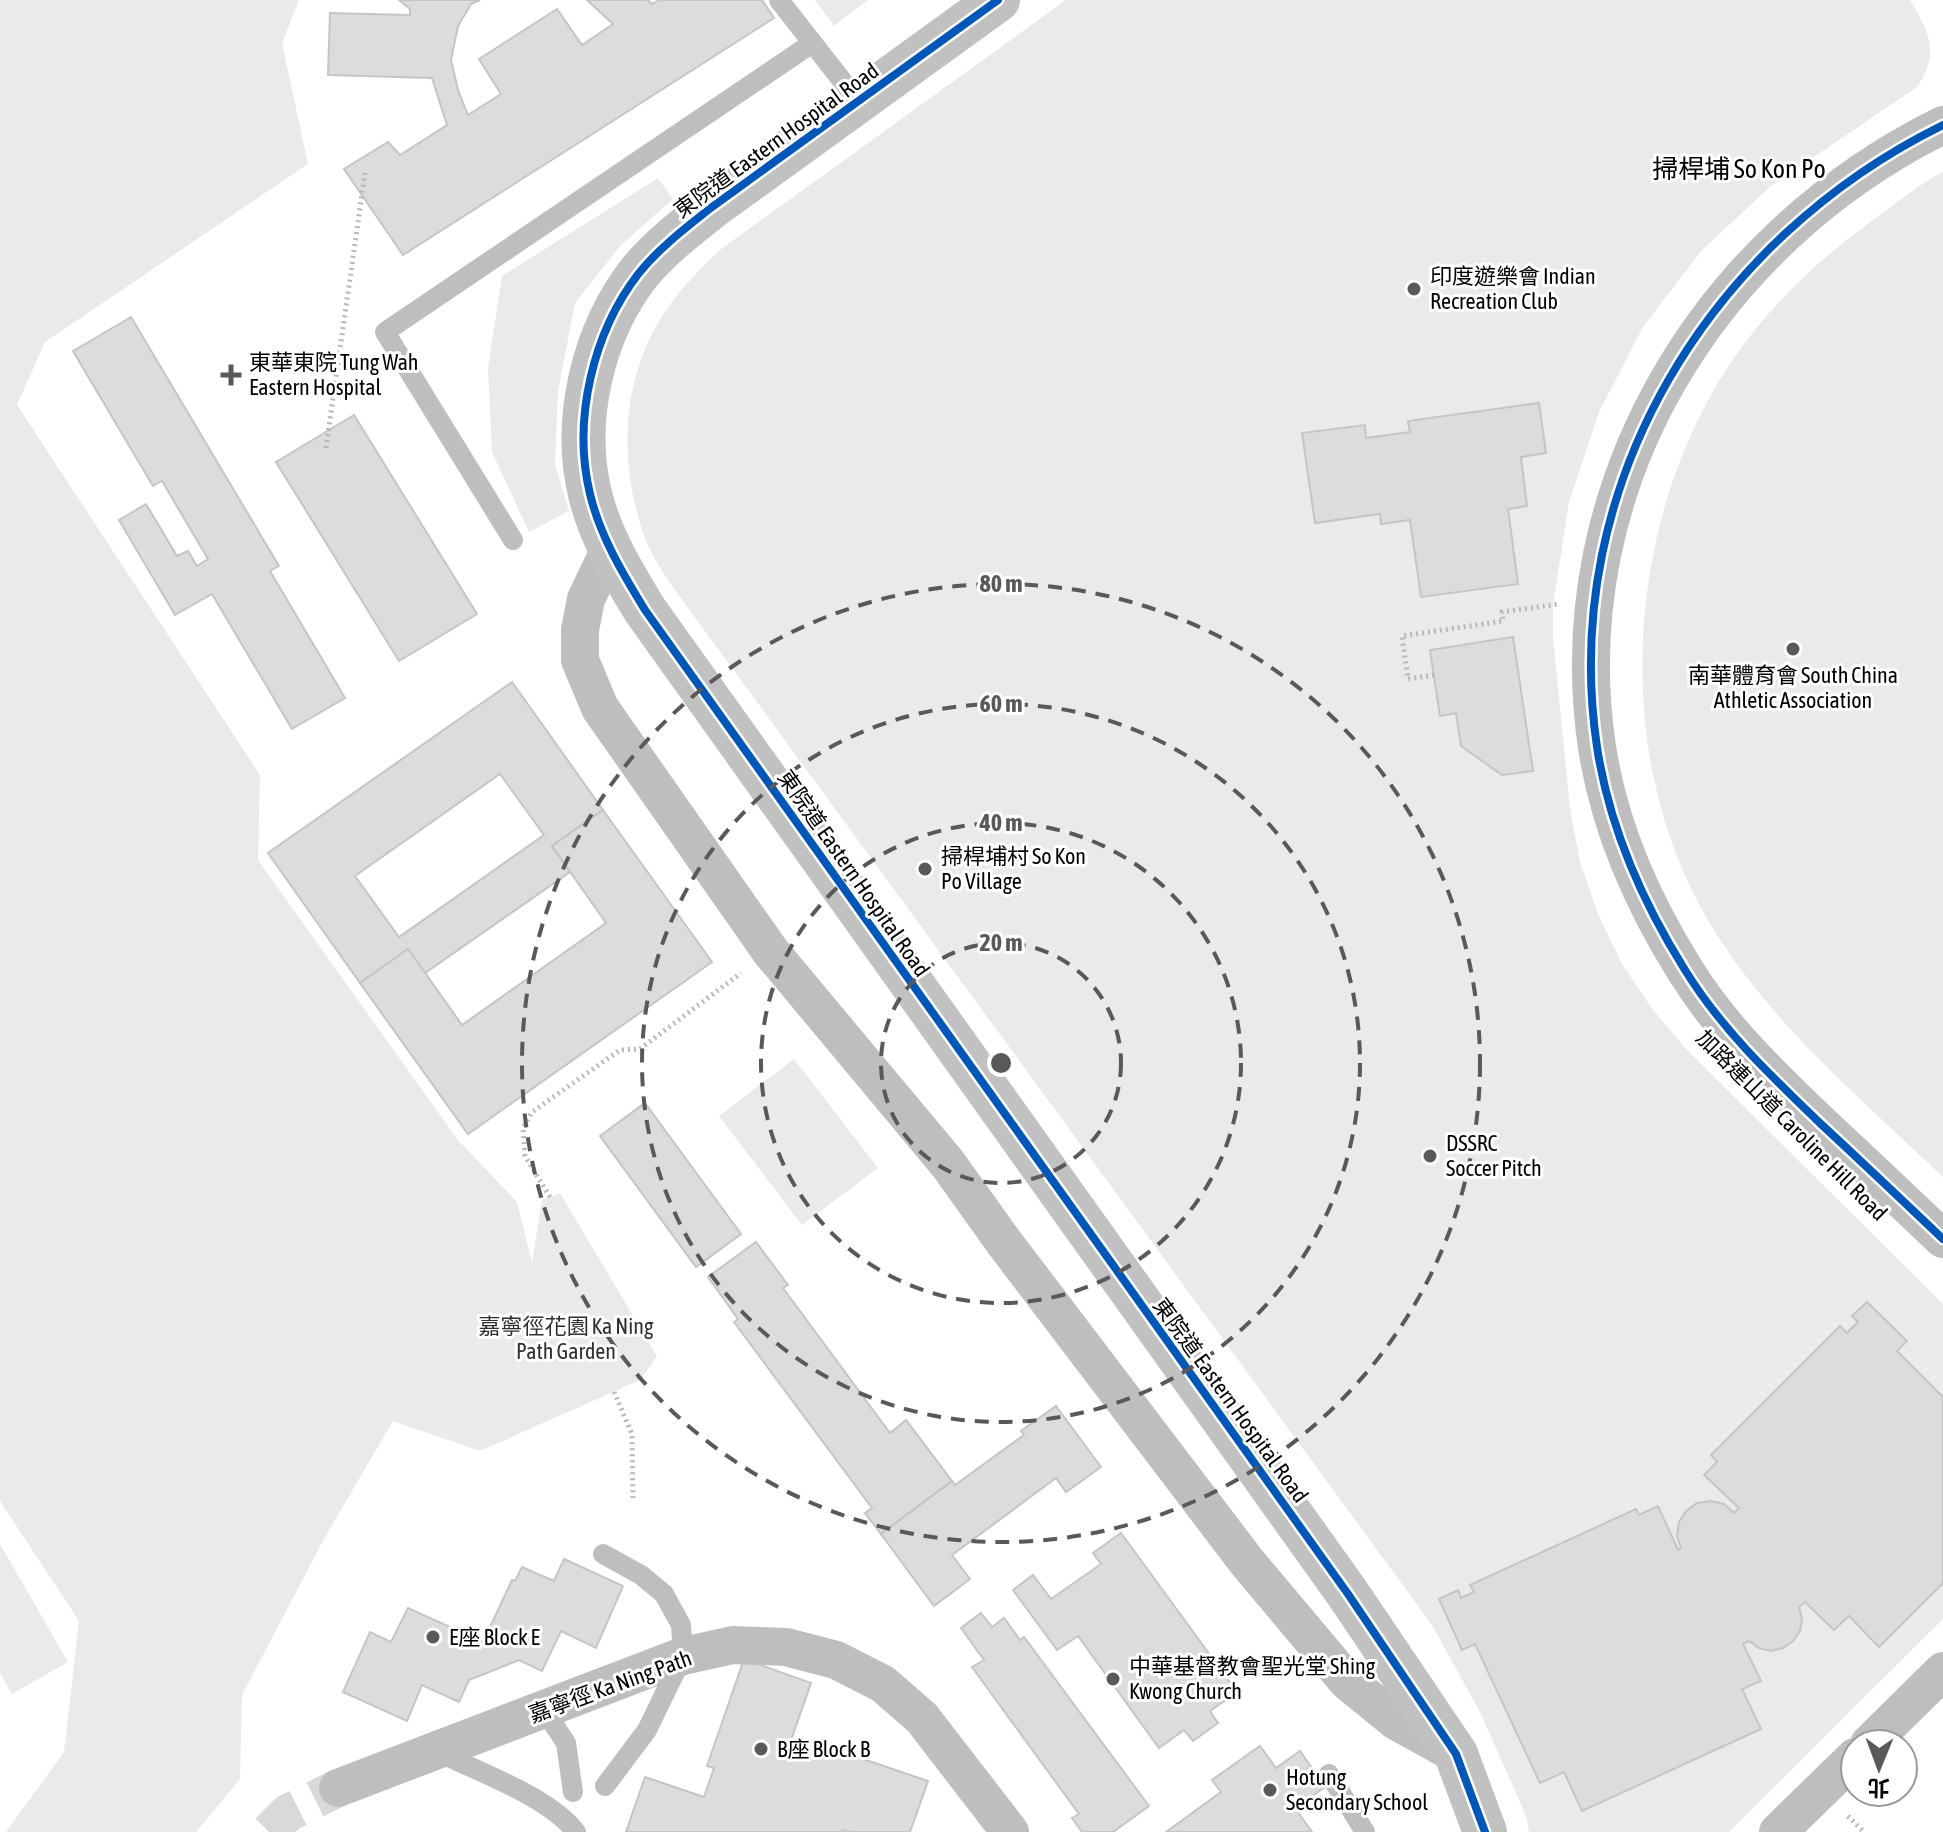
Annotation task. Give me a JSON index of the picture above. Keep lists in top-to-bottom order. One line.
{"streets":{"street":["東院道 Eastern Hospital Road","加路連山道 Caroline Hill Road","嘉寧徑 Ka Ning Path"]},"districts":["掃桿埔 So Kon Po"],"parks":["嘉寧徑花園 Ka Ning Path Garden"],"places":{"other":["印度遊樂會 Indian Recreation Club","南華體育會 South China Athletic Association","掃桿埔村 So Kon Po Village","DSSRC Soccer Pitch","E座 Block E","中華基督教會聖光堂 Shing Kwong Church","B座 Block B","Hotung Secondary School"],"health":["東華東院 Tung Wah Eastern Hospital"]},"north":"bottom","rings":["80 m","60 m","40 m","20 m"]}
